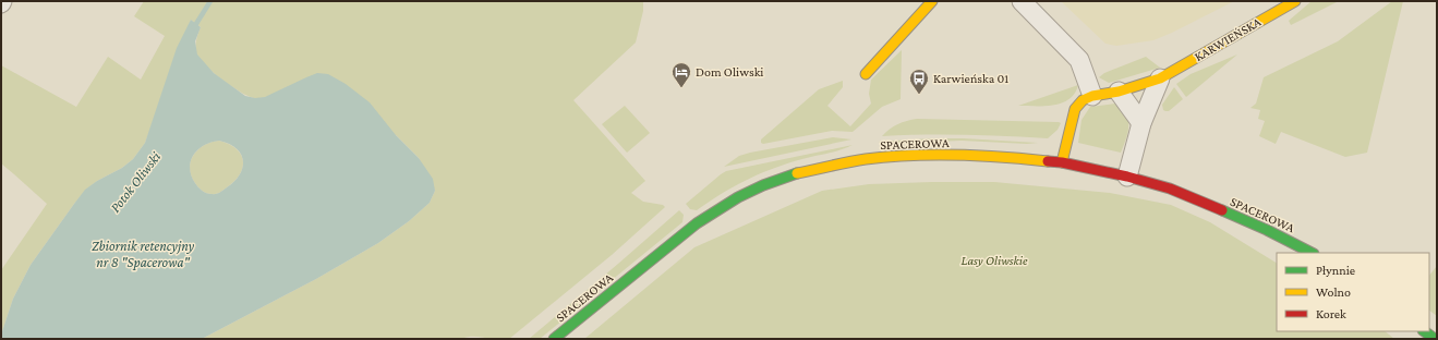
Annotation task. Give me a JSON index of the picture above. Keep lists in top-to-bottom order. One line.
{"streets":{"main road":["KARWIEŃSKA","SPACEROWA"]},"crossings":[["KARWIEŃSKA","SPACEROWA"]],"water":["Potok Oliwski","Zbiornik retencyjny nr 8 \"Spacerowa\""],"parks":["Lasy Oliwskie"],"places":{"hotel":["Dom Oliwski"],"bus stop":["Karwieńska 01"]},"legend":["Płynnie","Wolno","Korek"]}
